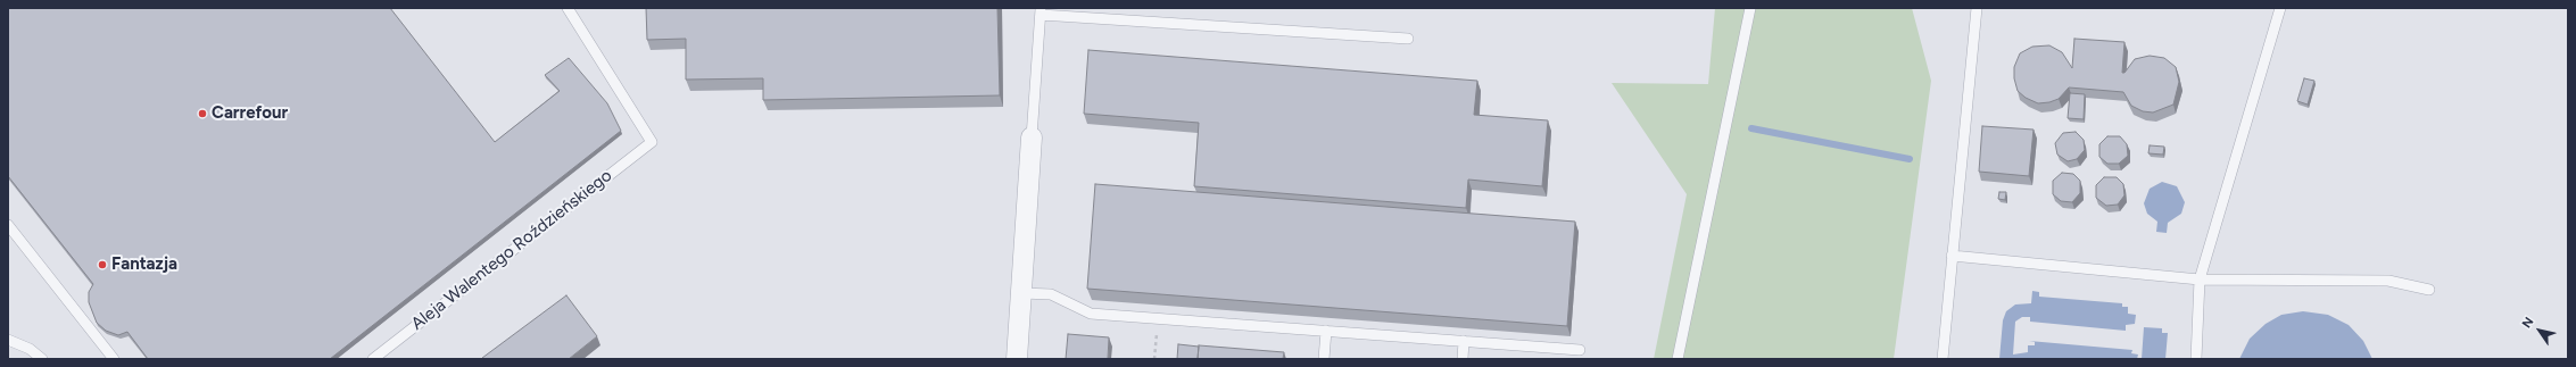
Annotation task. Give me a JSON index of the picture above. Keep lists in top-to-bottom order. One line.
{"streets":{"lane":["Aleja Walentego Roździeńskiego"]},"places":["Carrefour","Fantazja"],"north":"top left"}
